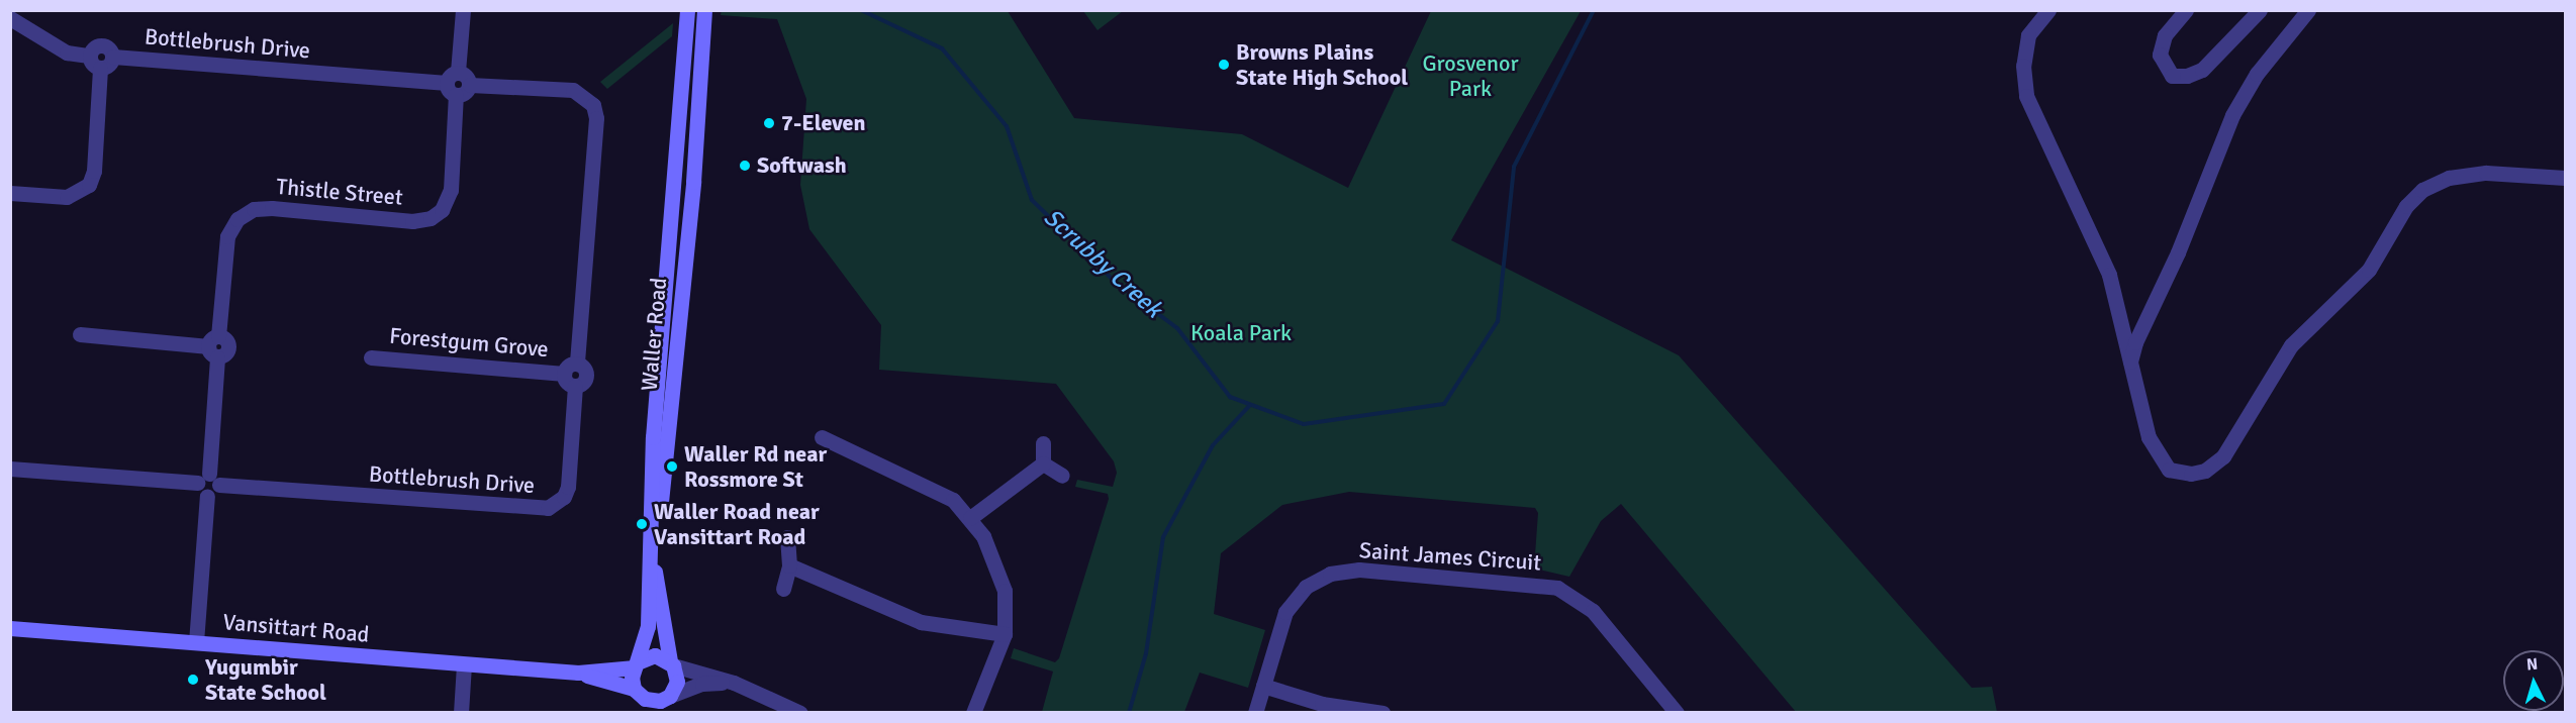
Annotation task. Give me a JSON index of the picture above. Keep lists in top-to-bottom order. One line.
{"streets":{"street":["Bottlebrush Drive","Thistle Street","Waller Road","Forestgum Grove","Saint James Circuit","Vansittart Road"]},"crossings":[["Bottlebrush Drive","Thistle Street"],["Bottlebrush Drive","Forestgum Grove"],["Waller Road","Vansittart Road"]],"water":["Scrubby Creek"],"parks":["Grosvenor Park","Koala Park"],"places":["Browns Plains State High School","7-Eleven","Softwash","Waller Rd near Rossmore St","Waller Road near Vansittart Road","Yugumbir State School"],"north":"top"}
